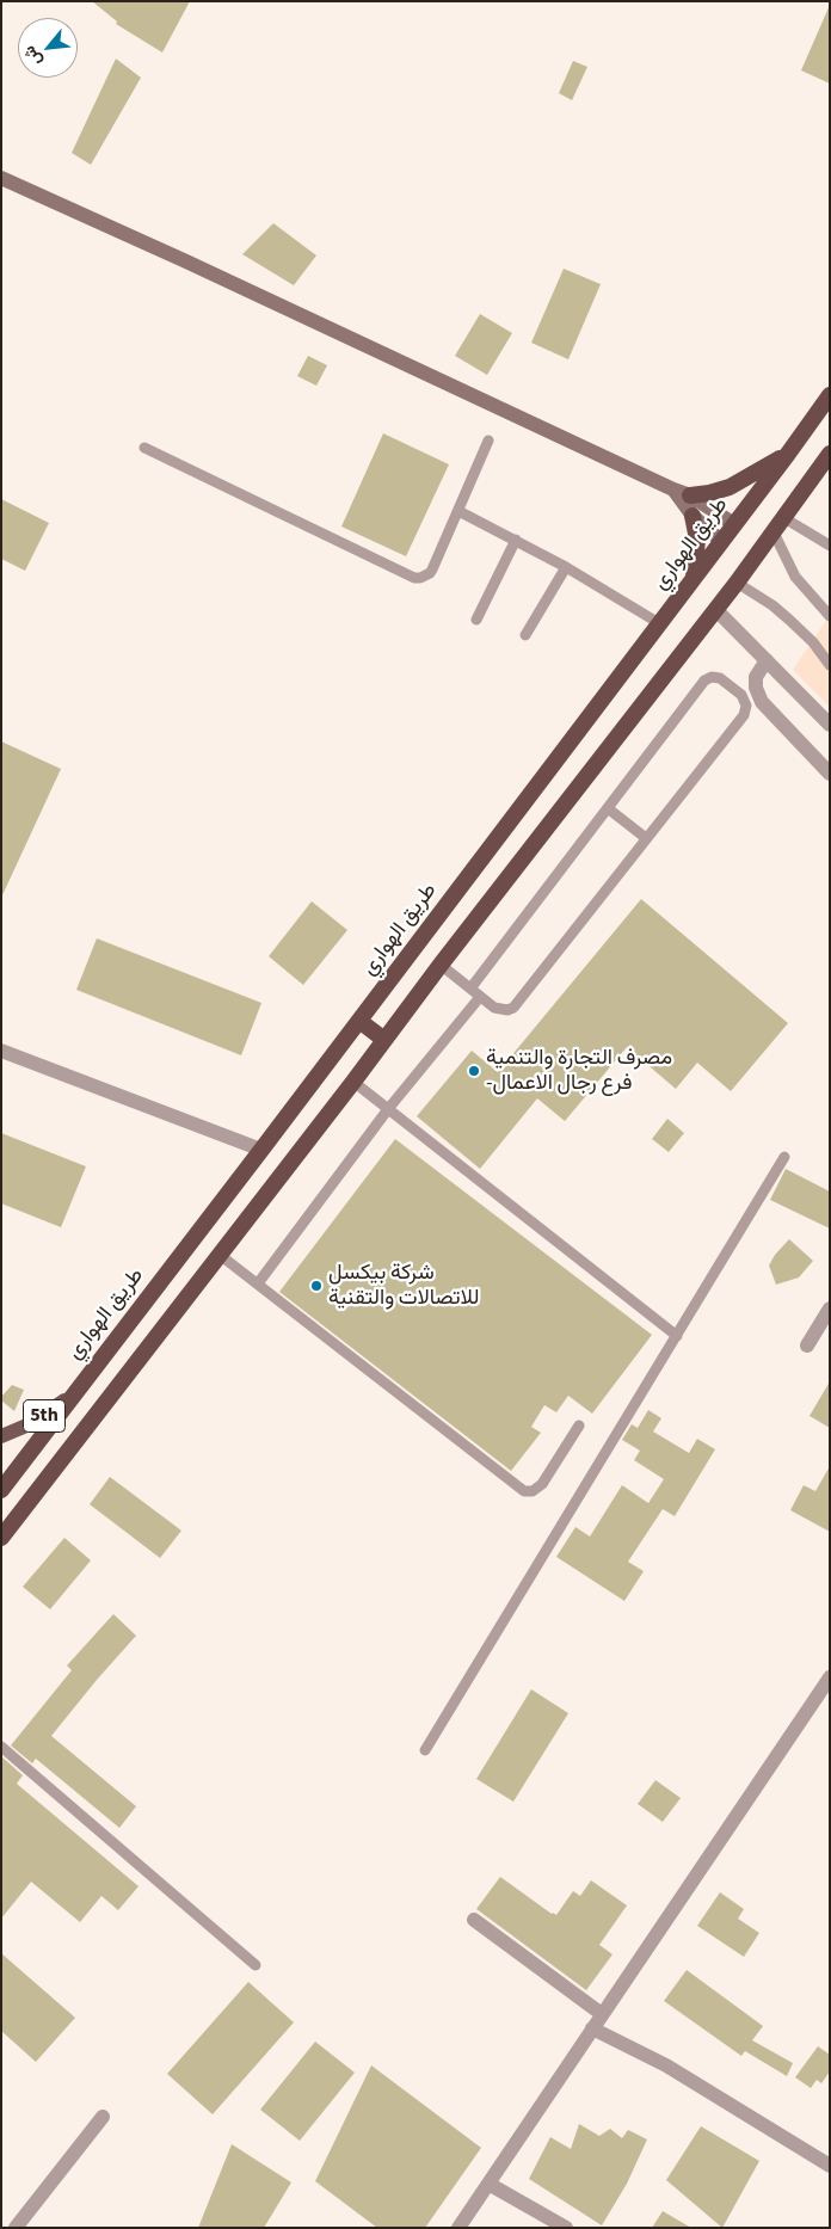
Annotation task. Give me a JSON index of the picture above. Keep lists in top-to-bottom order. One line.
{"streets":{"highway":["طريق الهواري"],"main road":["5th"]},"crossings":[["طريق الهواري","5th"]],"places":["مصرف التجارة والتنمية -فرع رجال الاعمال","شركة بيكسل للاتصالات والتقنية"],"north":"bottom left"}
